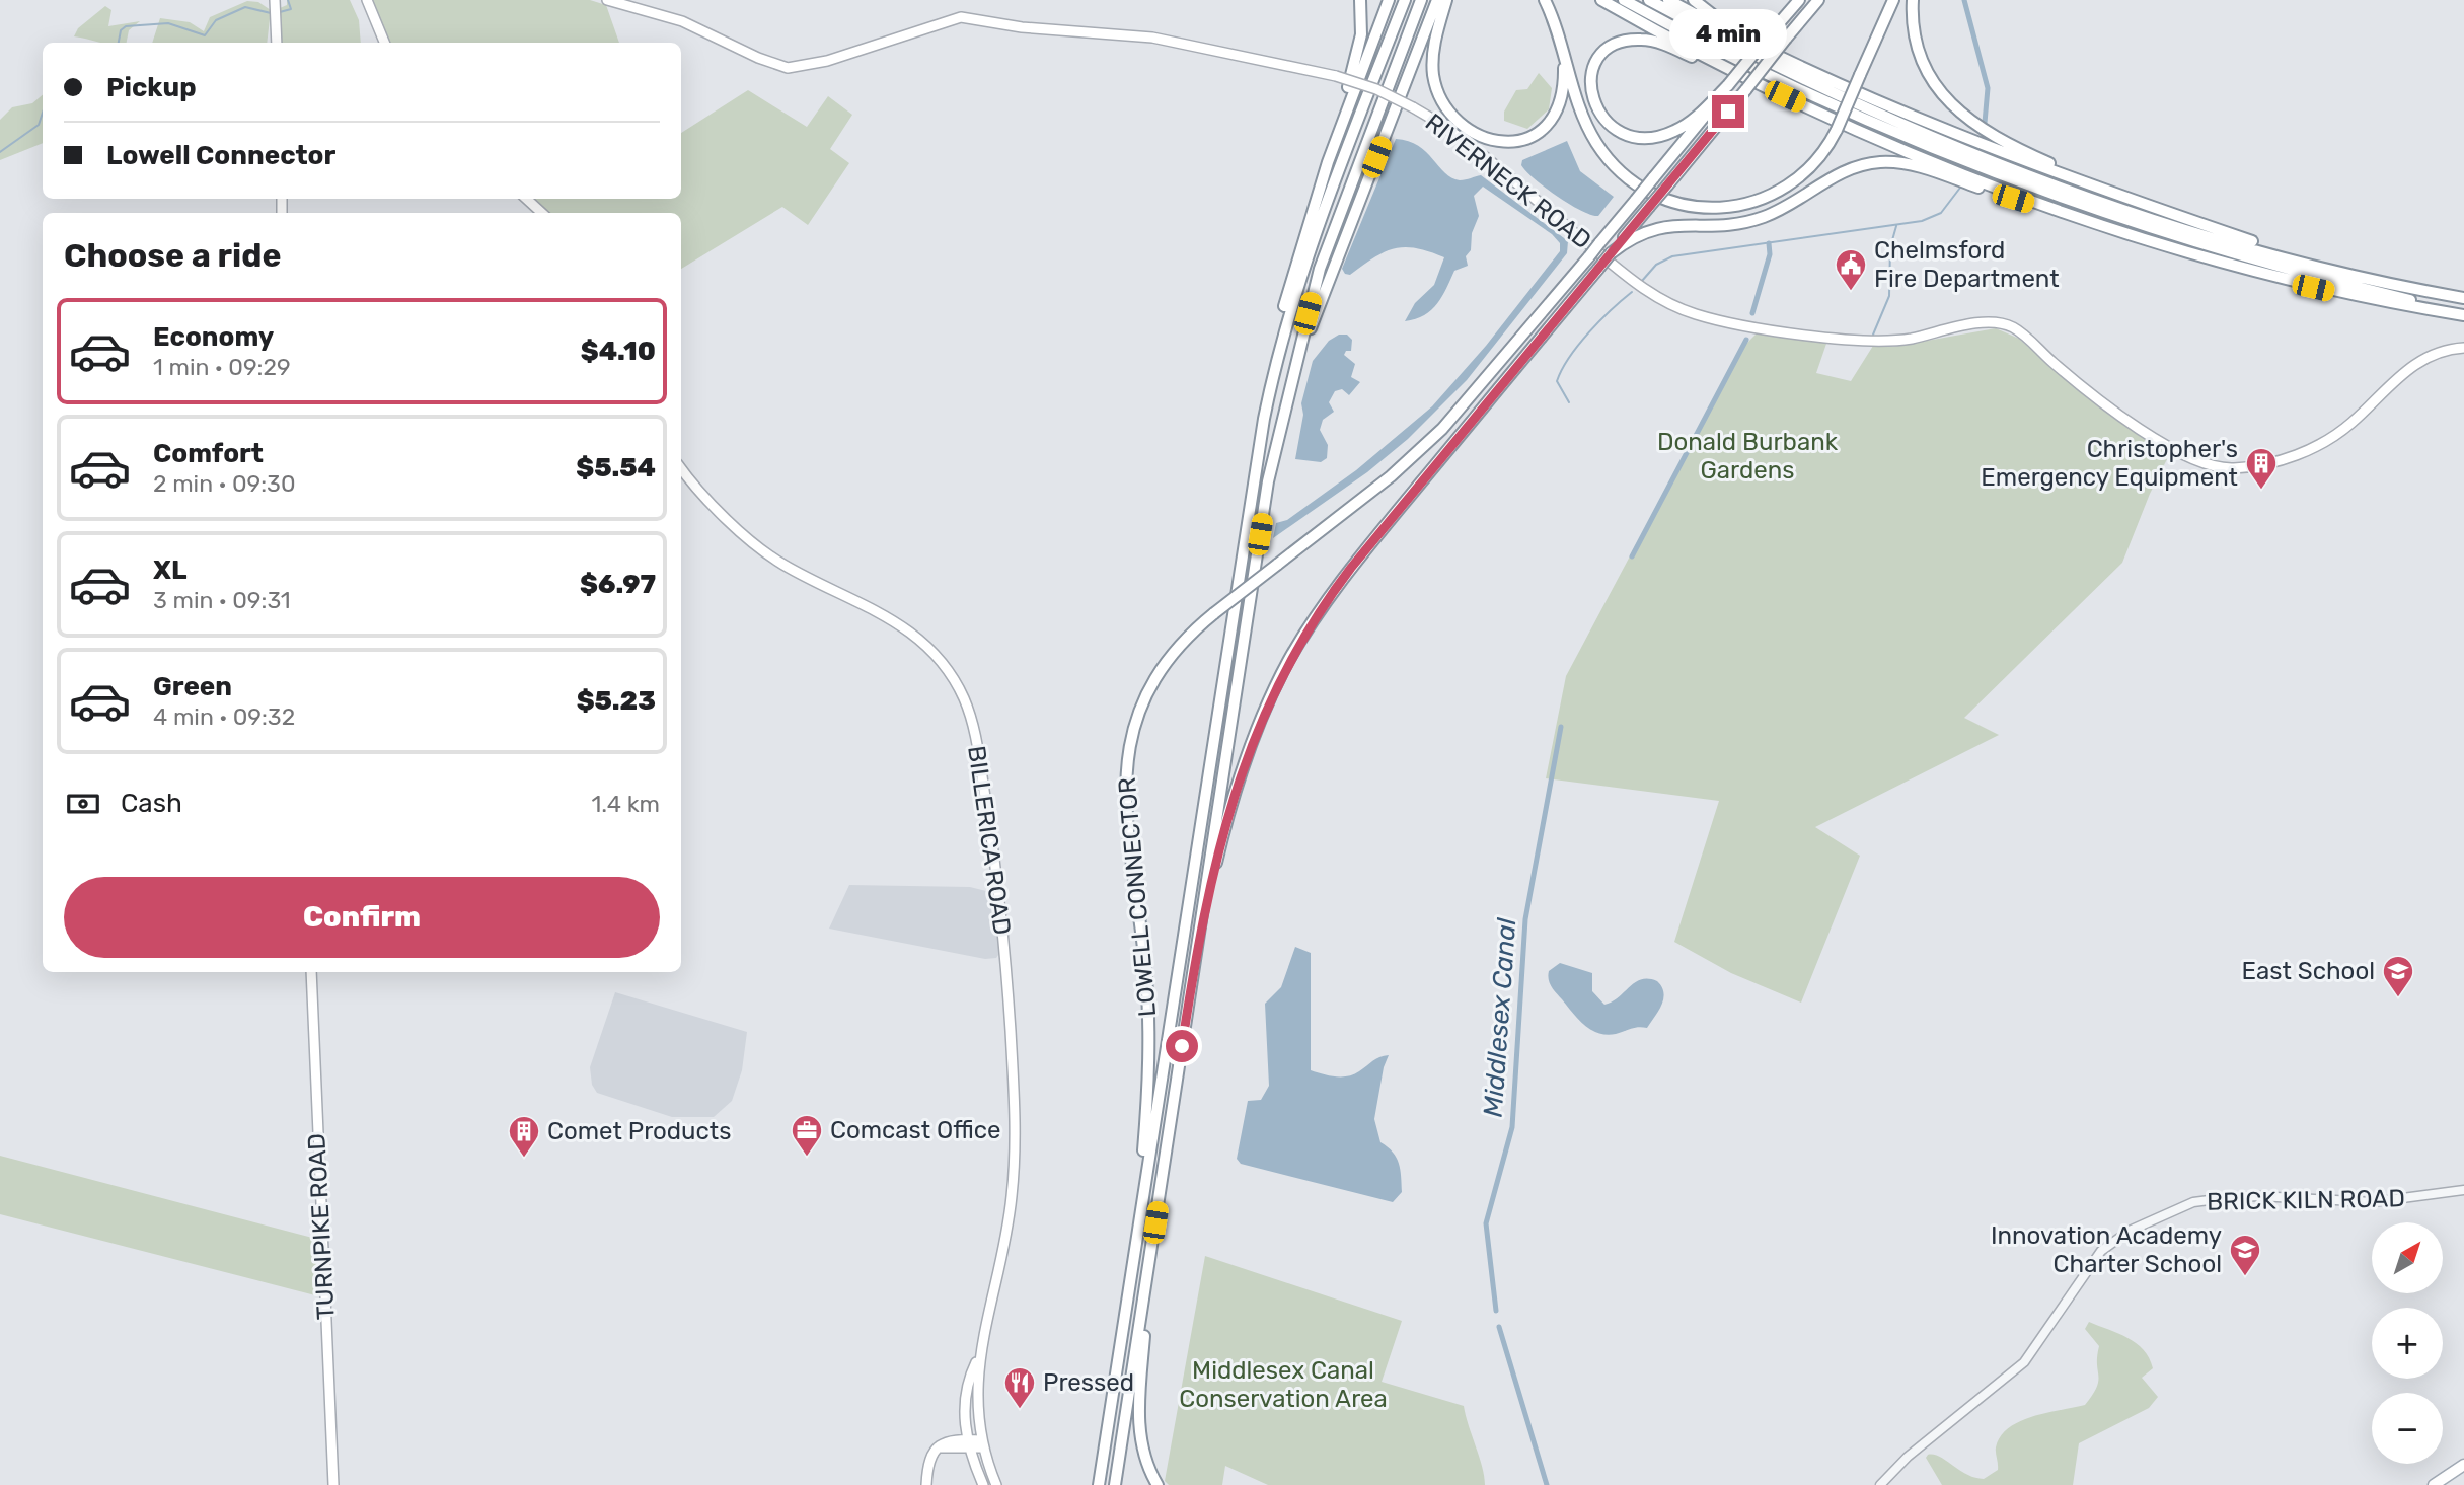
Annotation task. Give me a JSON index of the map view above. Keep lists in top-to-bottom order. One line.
{"streets":{"highway":["LOWELL CONNECTOR"],"main road":["RIVERNECK ROAD","BILLERICA ROAD","TURNPIKE ROAD"],"street":["BRICK KILN ROAD"]},"water":["Middlesex Canal"],"parks":["Donald Burbank Gardens","Middlesex Canal Conservation Area"],"places":{"public building":["Chelmsford Fire Department"],"building":["Christopher's Emergency Equipment","Comet Products"],"school or university":["East School","Innovation Academy Charter School"],"office":["Comcast Office"],"restaurant":["Pressed"]},"north":"top right","page":{"bubble":"4 min","banner":["Pickup","Lowell Connector"],"heading":"Choose a ride","list":[{"name":"Economy","note":"1 min · 09:29","value":"$4.10"},{"name":"Comfort","note":"2 min · 09:30","value":"$5.54"},{"name":"XL","note":"3 min · 09:31","value":"$6.97"},{"name":"Green","note":"4 min · 09:32","value":"$5.23"}],"pay":["Cash","1.4 km"],"buttons":"Confirm","map_buttons":["+","−"]}}
